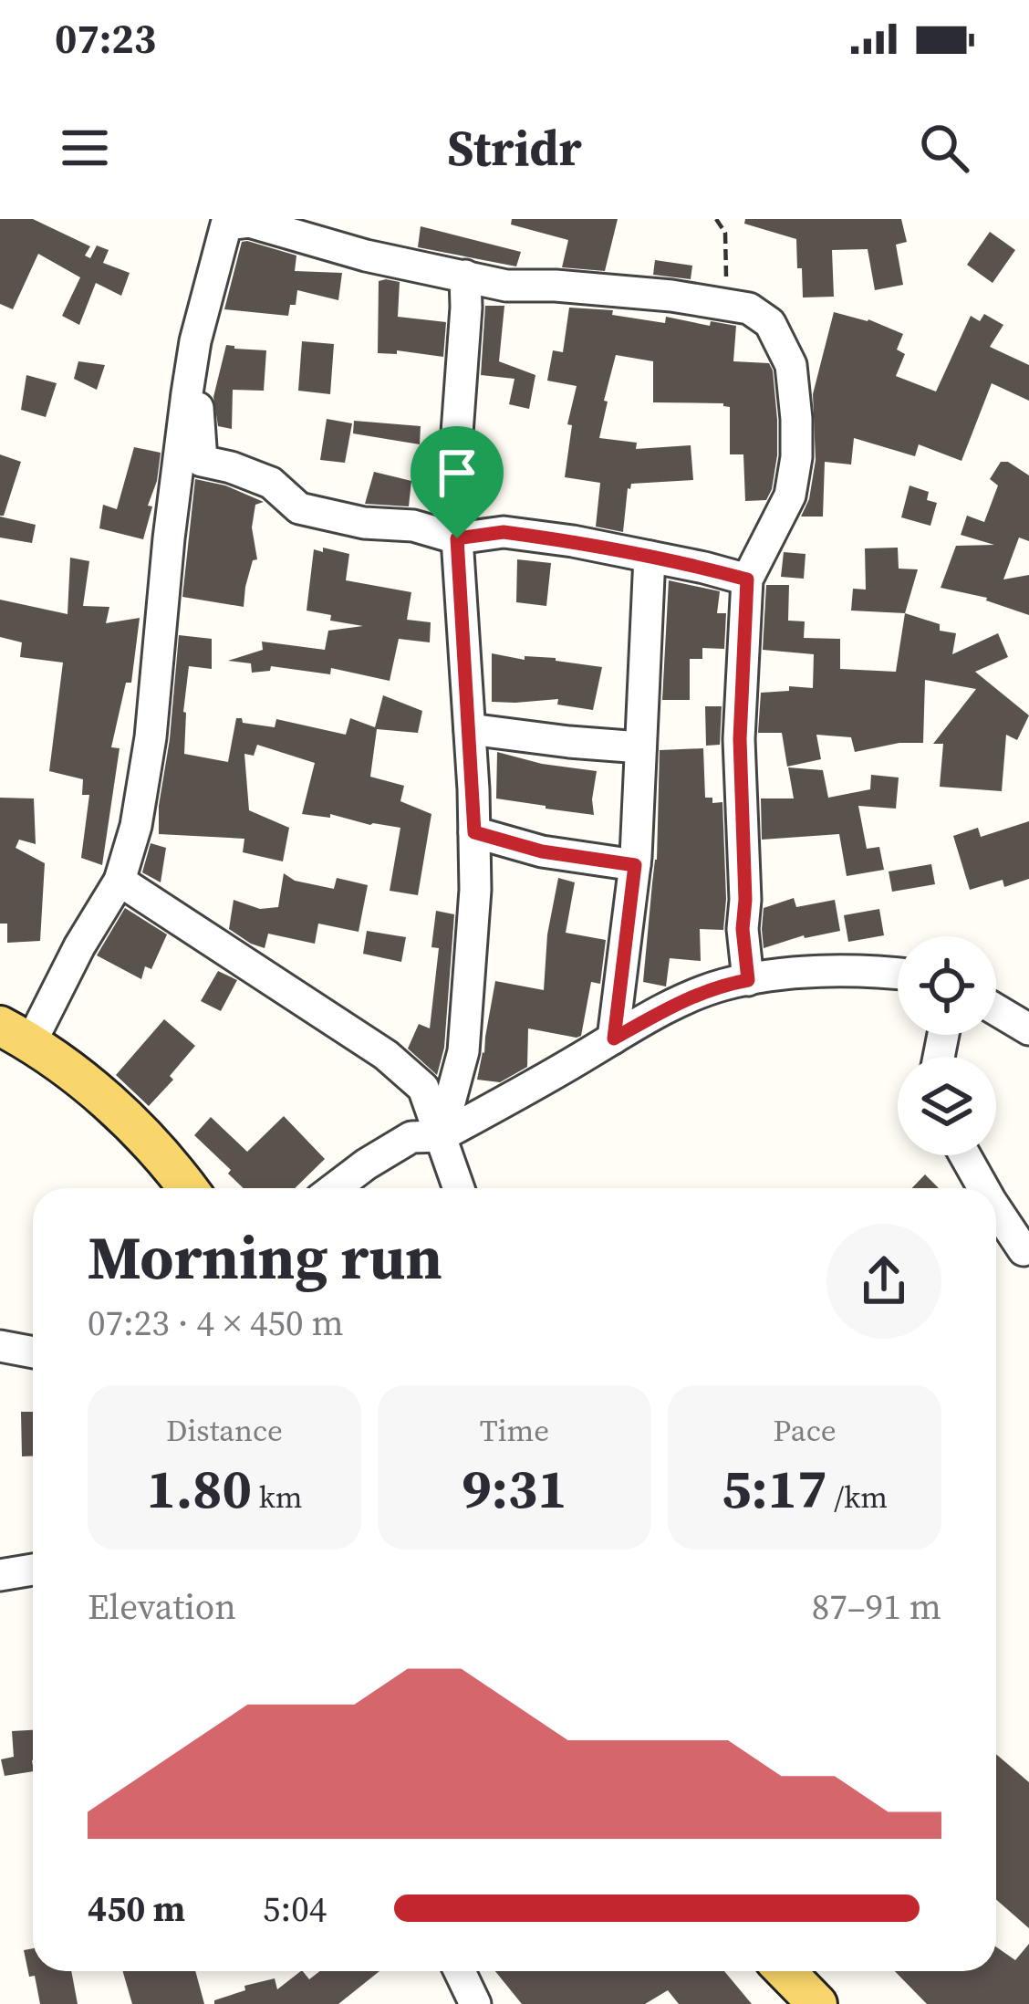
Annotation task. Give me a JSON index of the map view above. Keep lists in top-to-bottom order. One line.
{"page":{"status":"07:23","header":"Stridr","heading":["Morning run","07:23 · 4 × 450 m"],"stats":[["Distance","1.80 km"],["Time","9:31"],["Pace","5:17 /km"]],"chart":["Elevation","87–91 m"],"list":[{"name":"450 m","note":"5:04"}]}}
